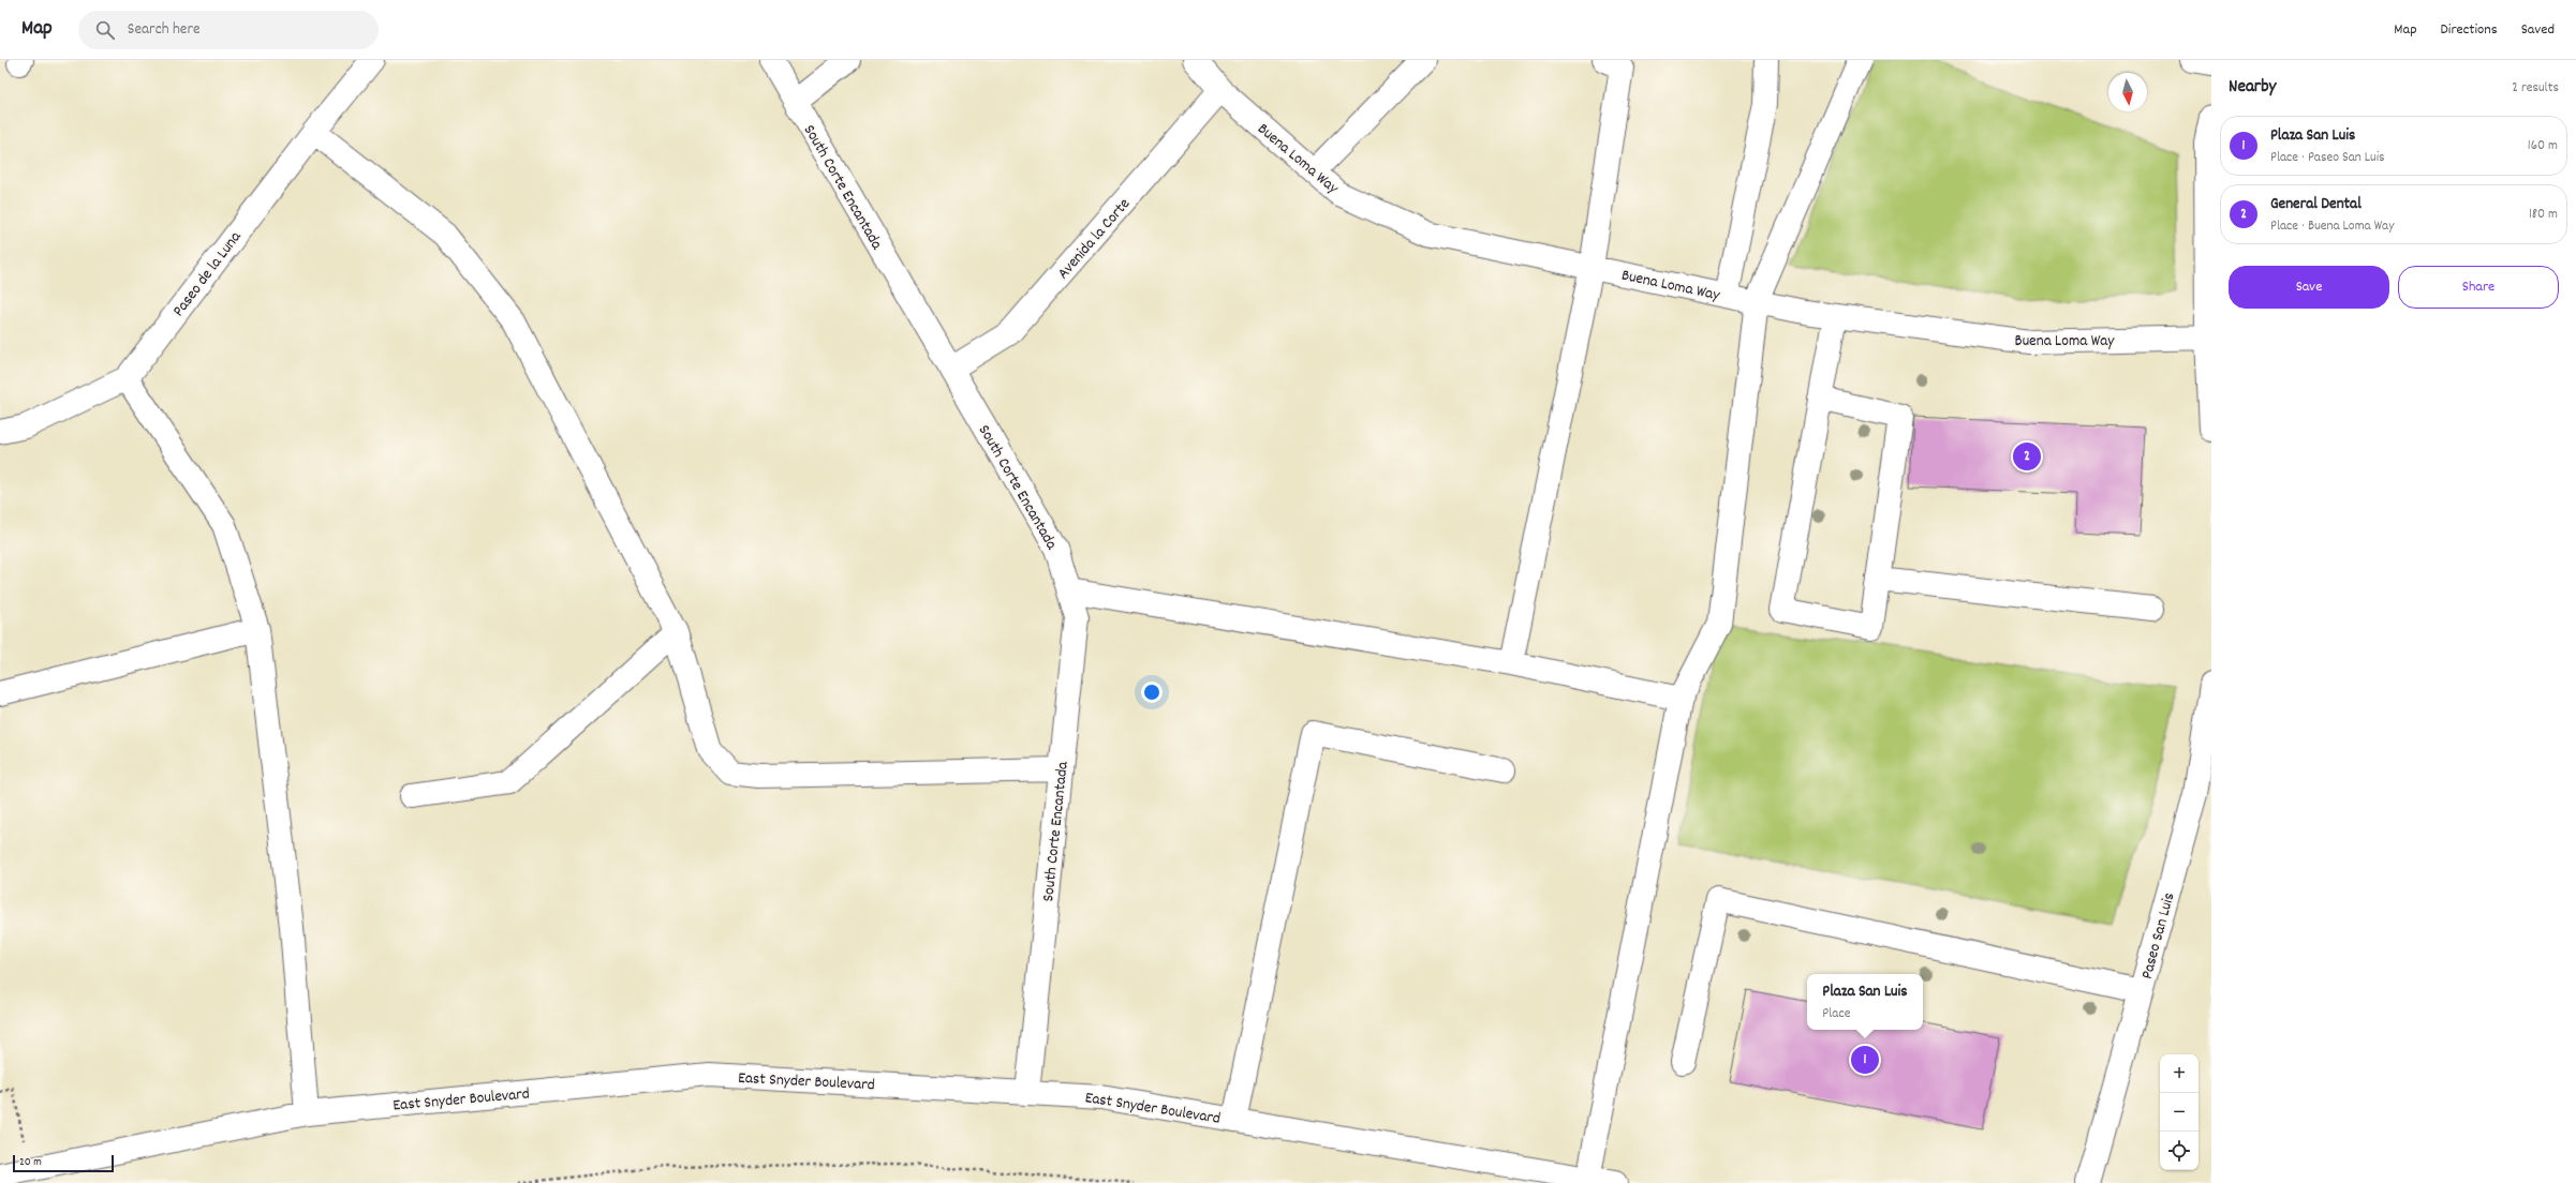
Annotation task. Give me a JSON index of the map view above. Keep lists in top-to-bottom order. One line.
{"streets":{"street":["Buena Loma Way","South Corte Encantada","Avenida la Corte","Paseo de la Luna","Paseo San Luis","East Snyder Boulevard"]},"crossings":[["Buena Loma Way","Avenida la Corte"],["South Corte Encantada","Avenida la Corte"],["South Corte Encantada","East Snyder Boulevard"]],"scale_bar":"20 m","north":"bottom","page":{"header":"Map","search":"Search here","nav":["Map","Directions","Saved"],"heading":["Nearby","2 results"],"list":[{"mark":"1","name":"Plaza San Luis","note":"Place · Paseo San Luis","value":"160 m"},{"mark":"2","name":"General Dental","note":"Place · Buena Loma Way","value":"180 m"}],"buttons":["Save","Share"],"pins":["2","1"],"popup":["Plaza San Luis","Place"],"map_buttons":["+","−"],"scale":"20 m"}}
